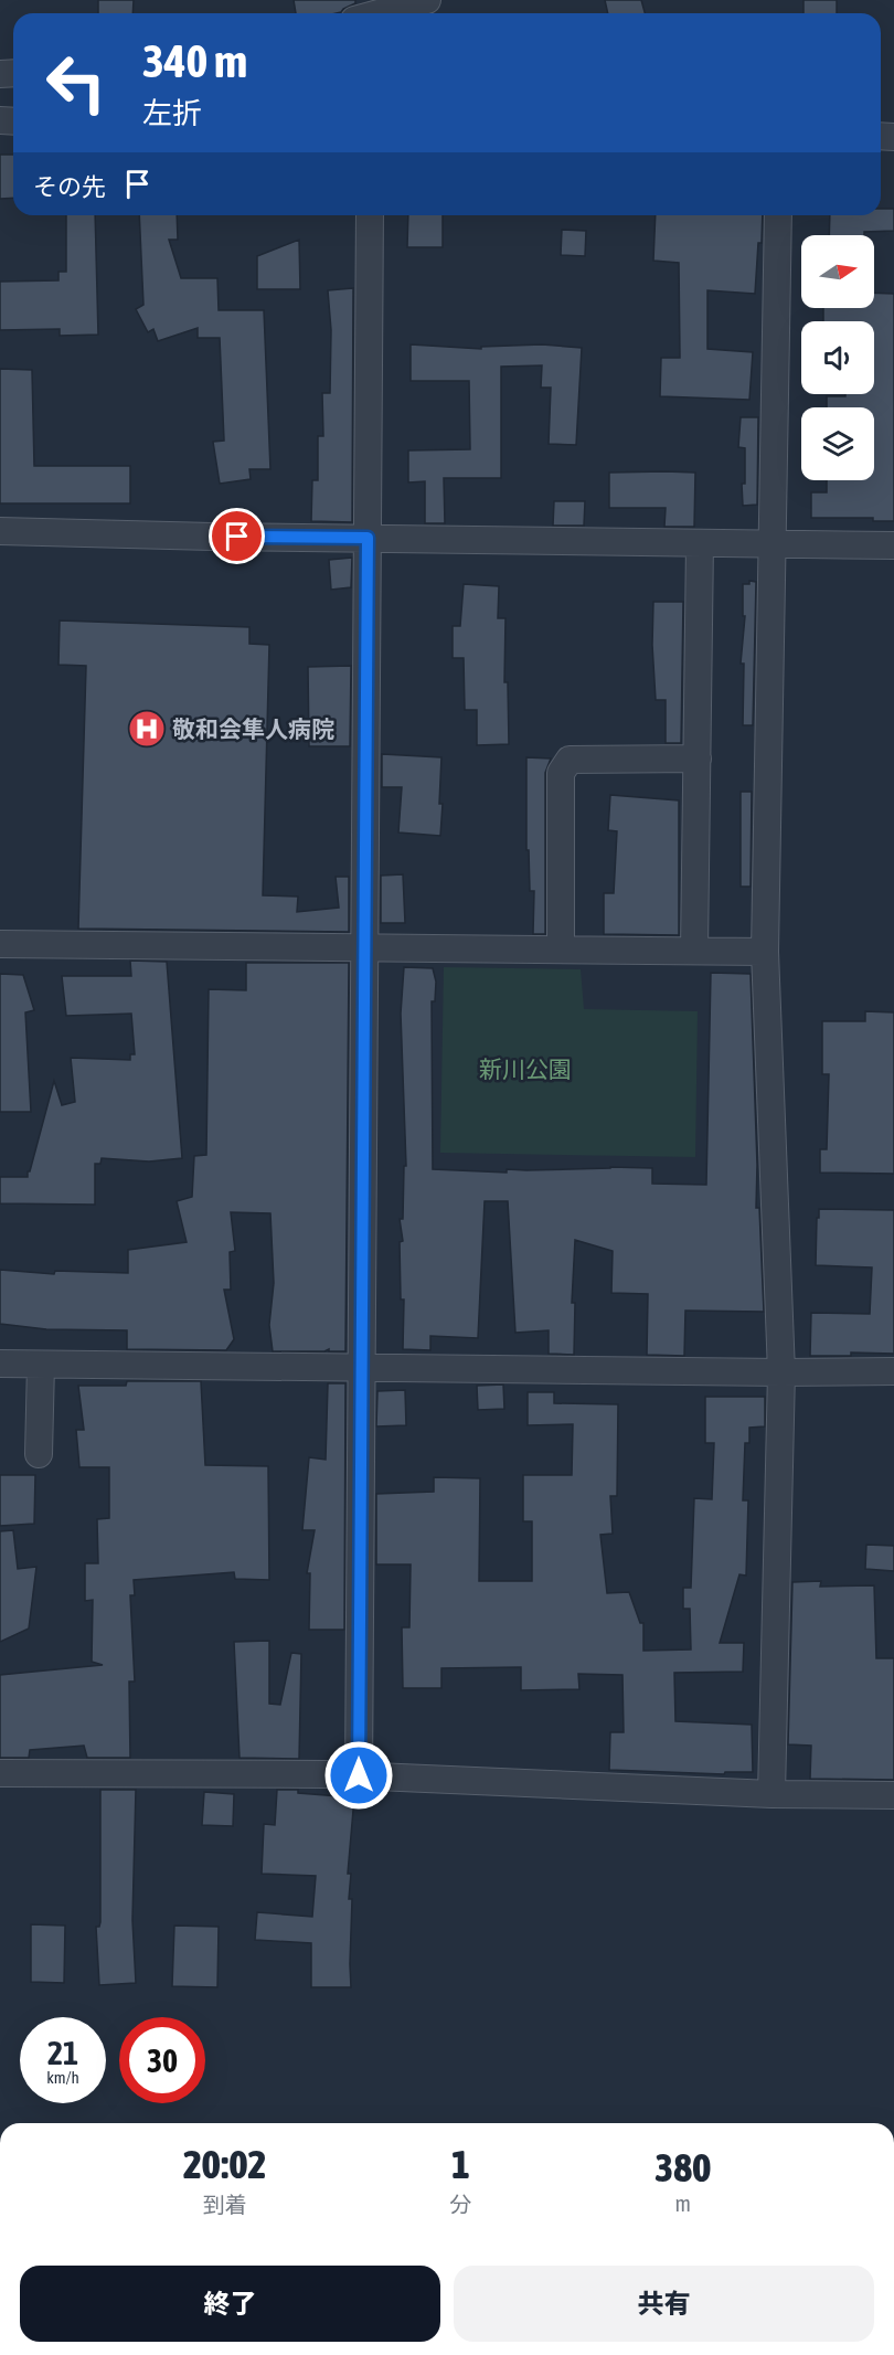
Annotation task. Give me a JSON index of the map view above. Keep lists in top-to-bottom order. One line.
{"parks":["新川公園"],"places":{"hospital":["敬和会隼人病院"]},"north":"right","page":{"turn":["340 m","左折"],"then":"その先","speed":"21 km/h","limit":"30","eta":["20:02","到着","1","分","380","m"],"buttons":["終了","共有"]}}
